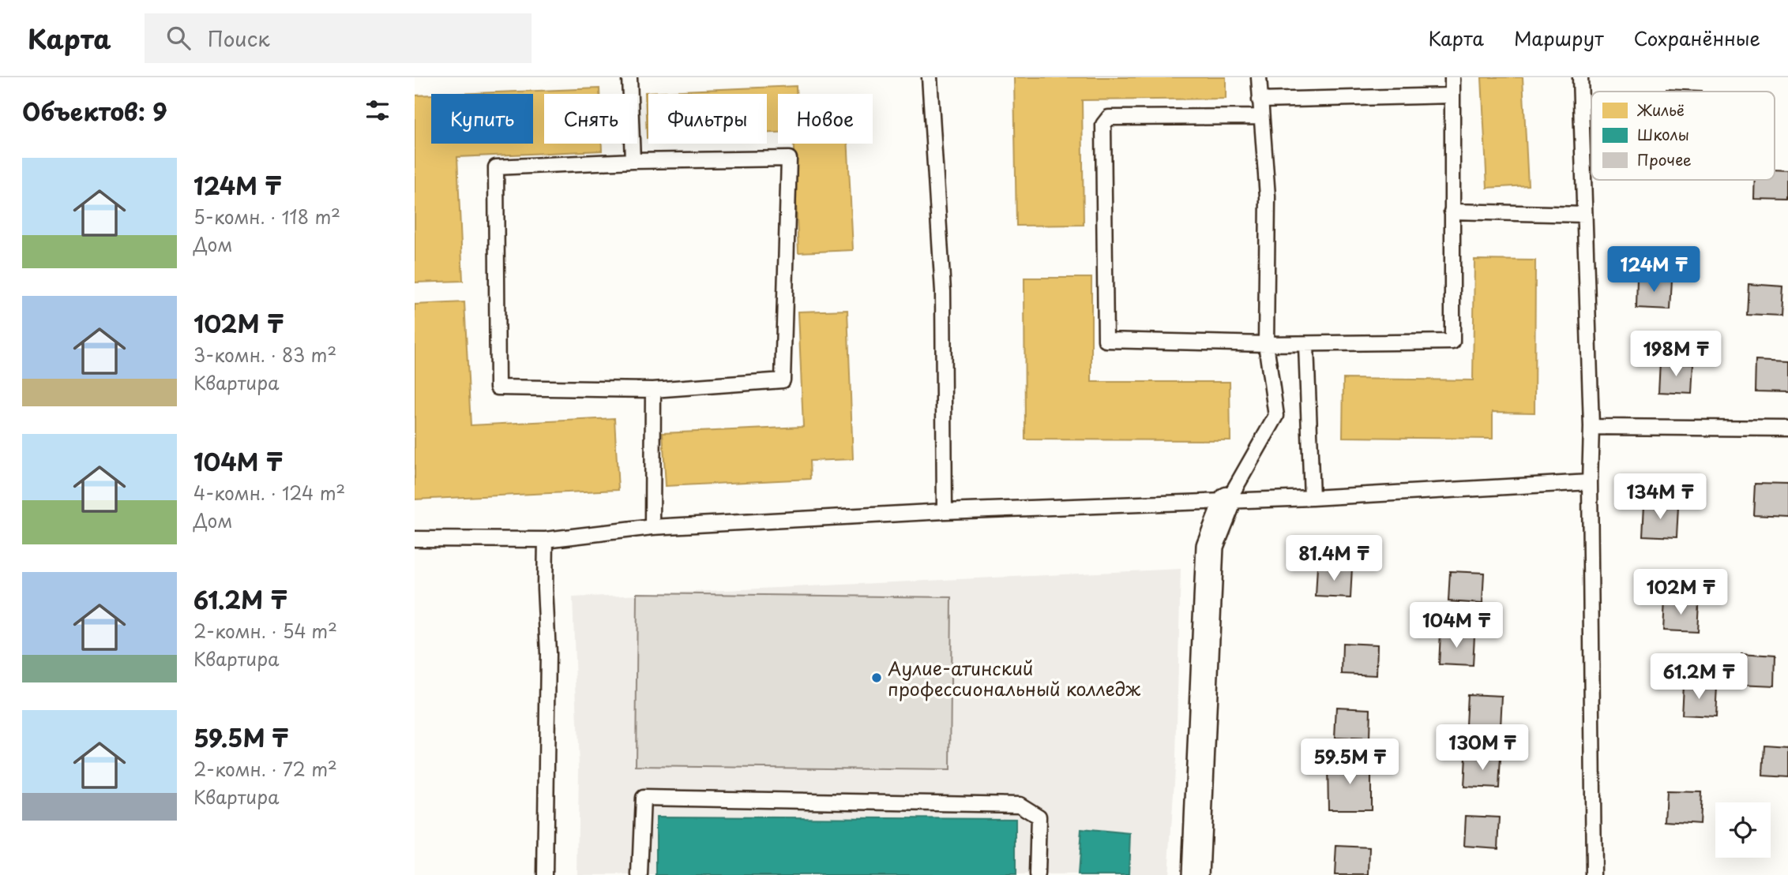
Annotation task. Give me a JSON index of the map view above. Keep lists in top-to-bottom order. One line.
{"places":["Аулие-атинский профессиональный колледж"],"legend":["Жильё","Школы","Прочее"],"page":{"header":"Карта","search":"Поиск","nav":["Карта","Маршрут","Сохранённые"],"heading":"Объектов: 9","chip":["Купить","Снять","Фильтры","Новое"],"list":[{"name":"124M ₸","note":"5-комн. · 118 m² · Дом"},{"name":"102M ₸","note":"3-комн. · 83 m² · Квартира"},{"name":"104M ₸","note":"4-комн. · 124 m² · Дом"},{"name":"61.2M ₸","note":"2-комн. · 54 m² · Квартира"},{"name":"59.5M ₸","note":"2-комн. · 72 m² · Квартира"}],"price":["124M ₸","198M ₸","134M ₸","81.4M ₸","102M ₸","104M ₸","61.2M ₸","130M ₸","59.5M ₸"]}}
